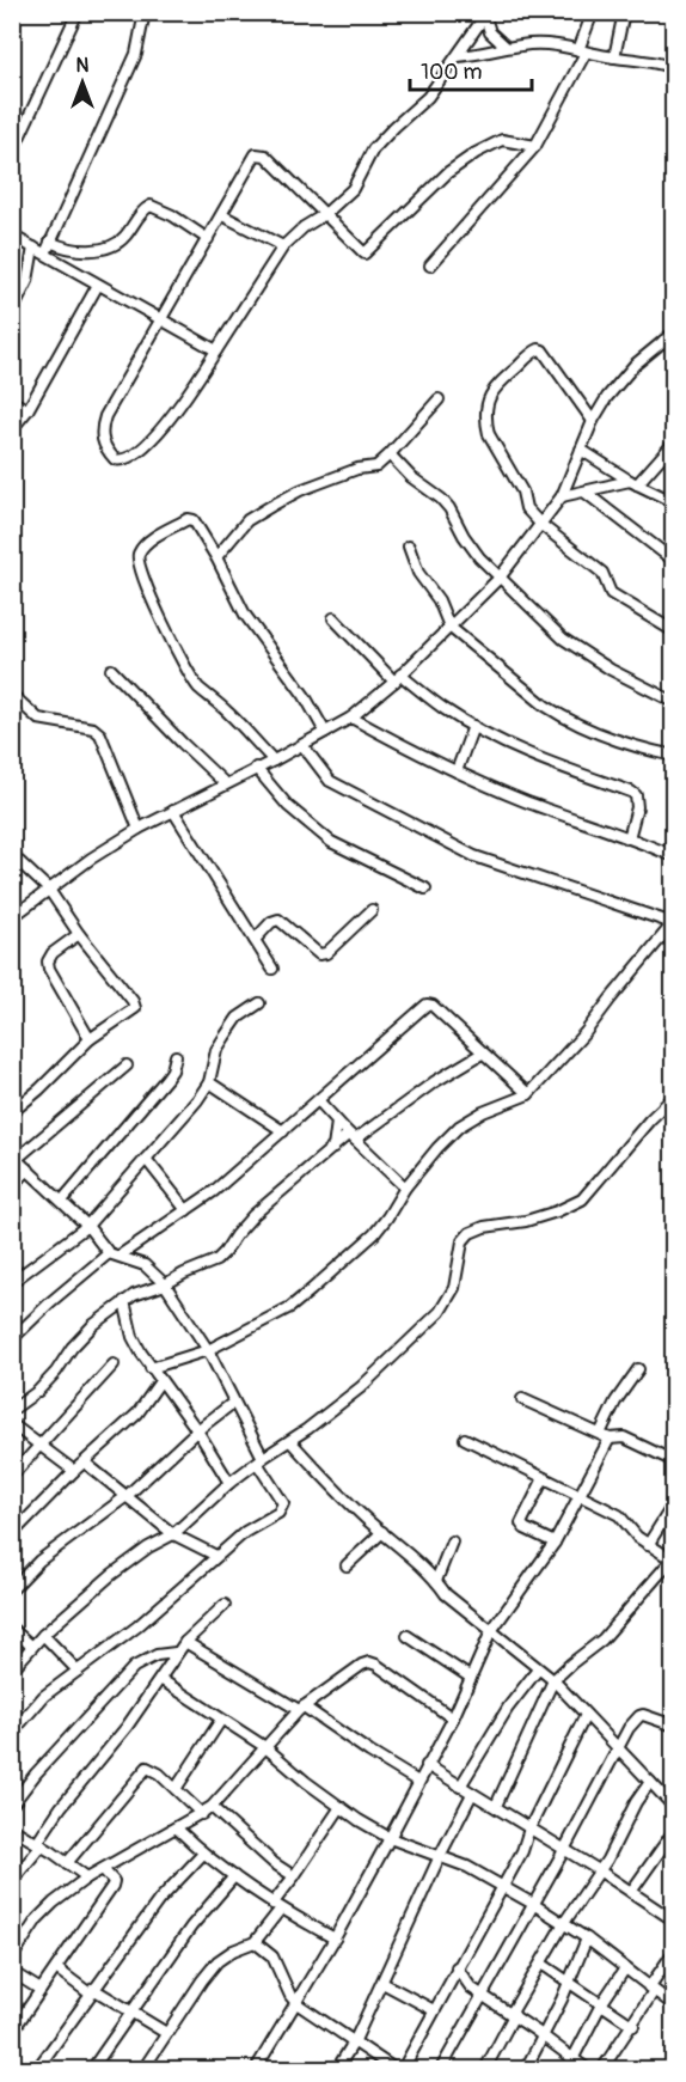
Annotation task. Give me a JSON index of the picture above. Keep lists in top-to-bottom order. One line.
{"scale_bar":"100 m","north":"top"}
